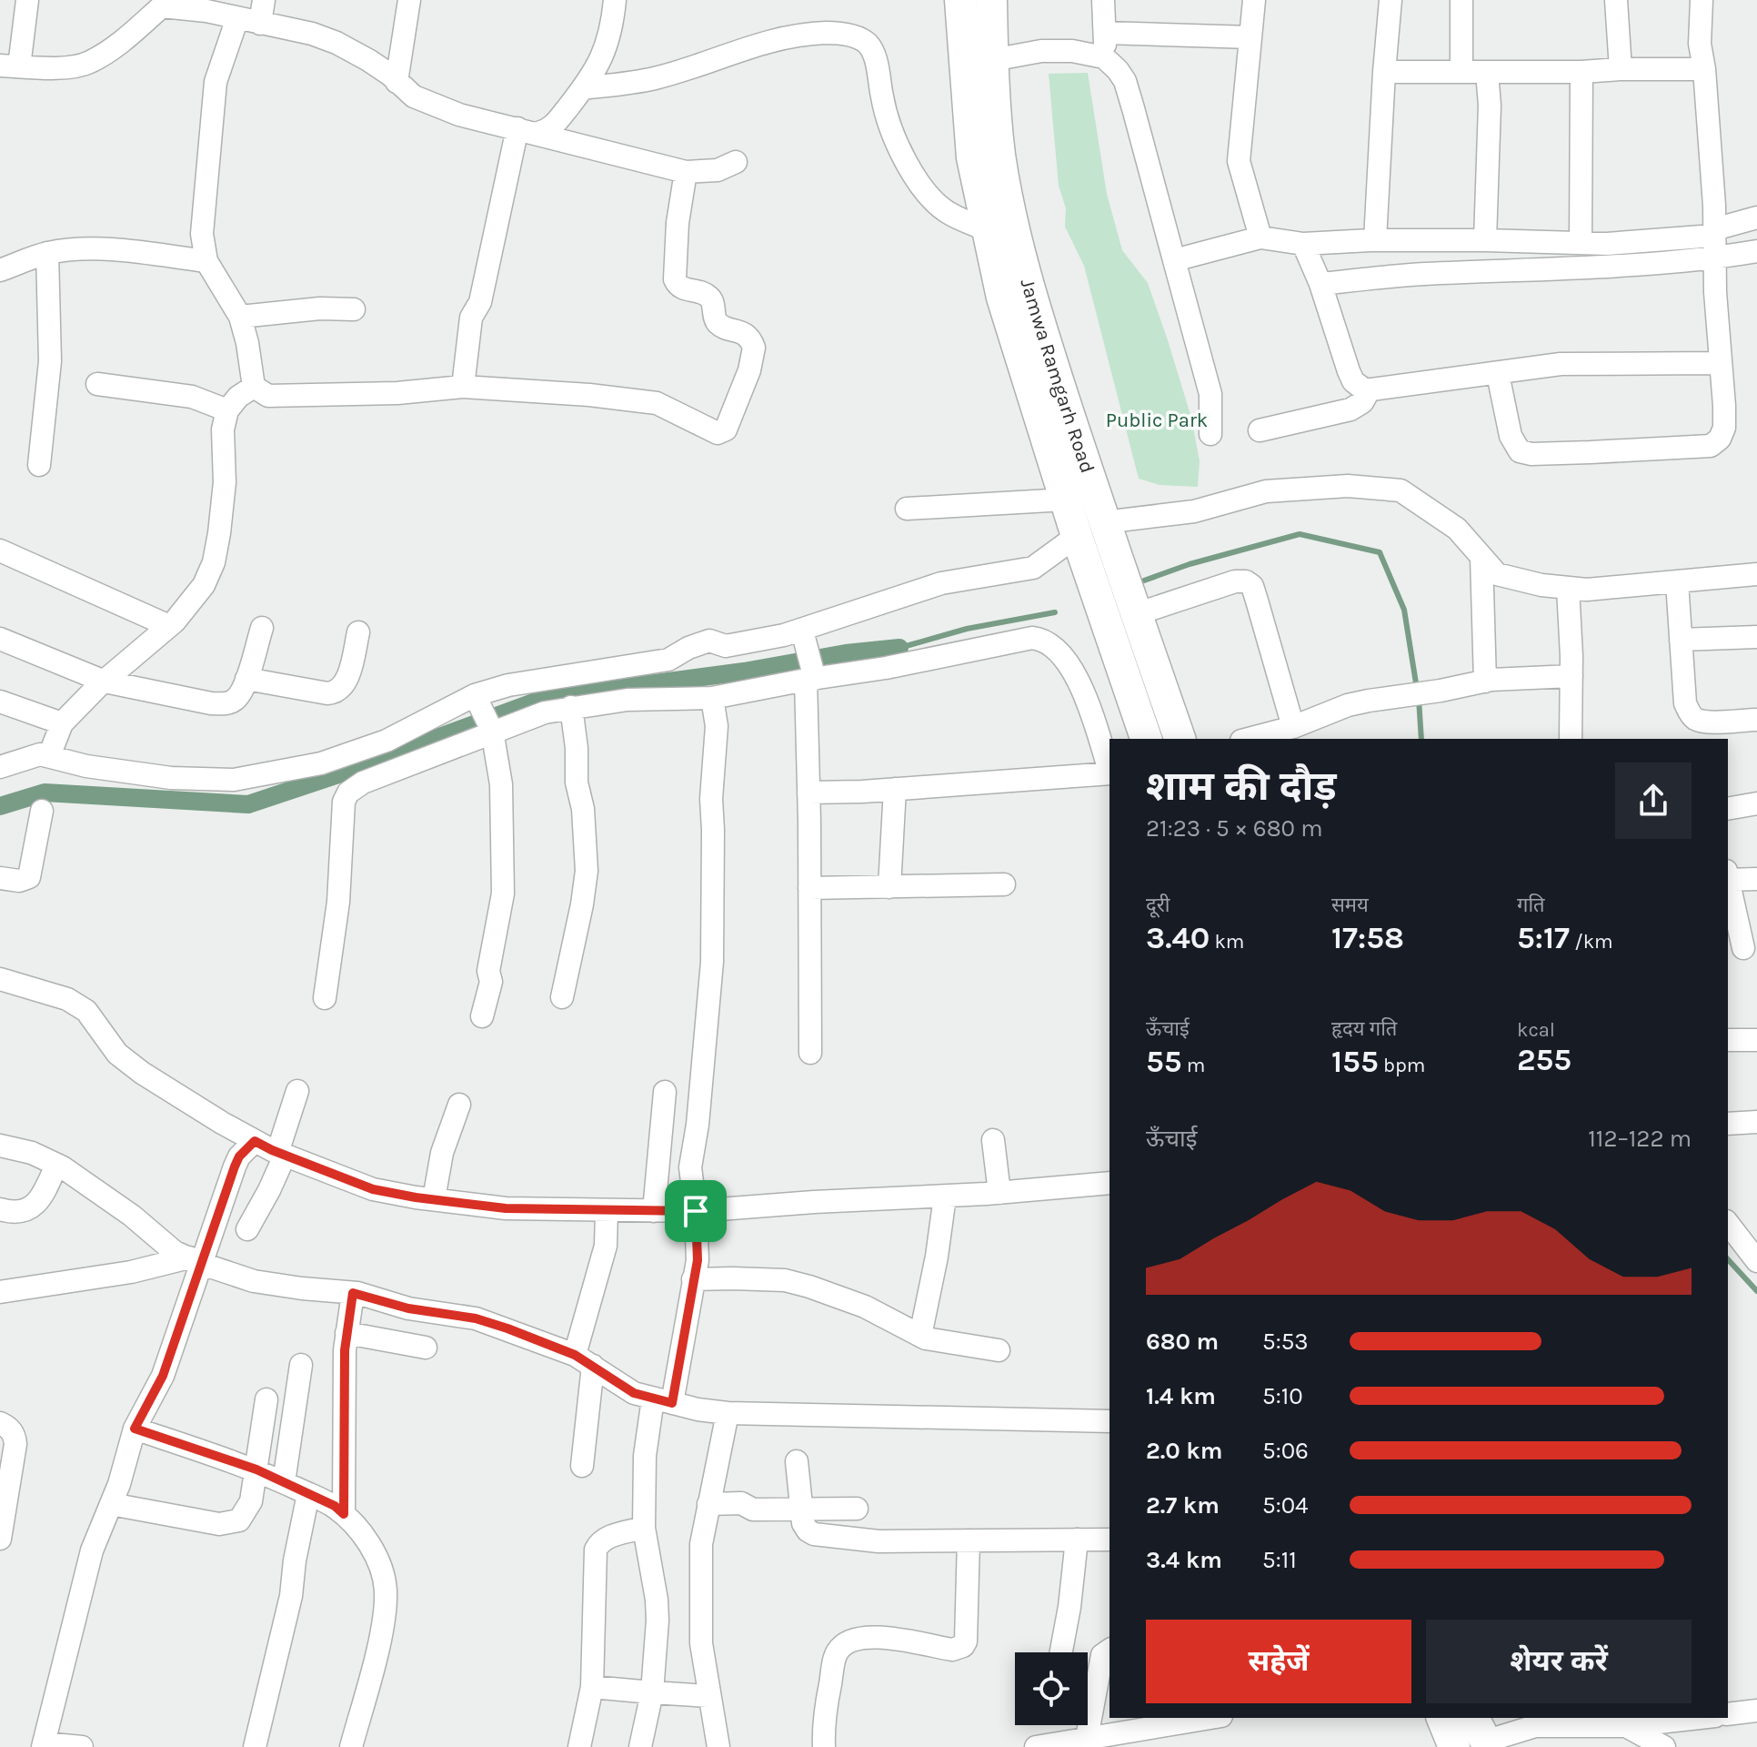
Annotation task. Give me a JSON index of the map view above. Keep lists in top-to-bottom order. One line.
{"streets":{"highway":["Jamwa Ramgarh Road"]},"parks":["Public Park"],"page":{"heading":["शाम की दौड़","21:23 · 5 × 680 m"],"stats":[["दूरी","3.40 km"],["समय","17:58"],["गति","5:17 /km"],["ऊँचाई","55 m"],["हृदय गति","155 bpm"],["kcal","255"]],"chart":["ऊँचाई","112–122 m"],"list":[{"name":"680 m","note":"5:53"},{"name":"1.4 km","note":"5:10"},{"name":"2.0 km","note":"5:06"},{"name":"2.7 km","note":"5:04"},{"name":"3.4 km","note":"5:11"}],"buttons":["सहेजें","शेयर करें"]}}
